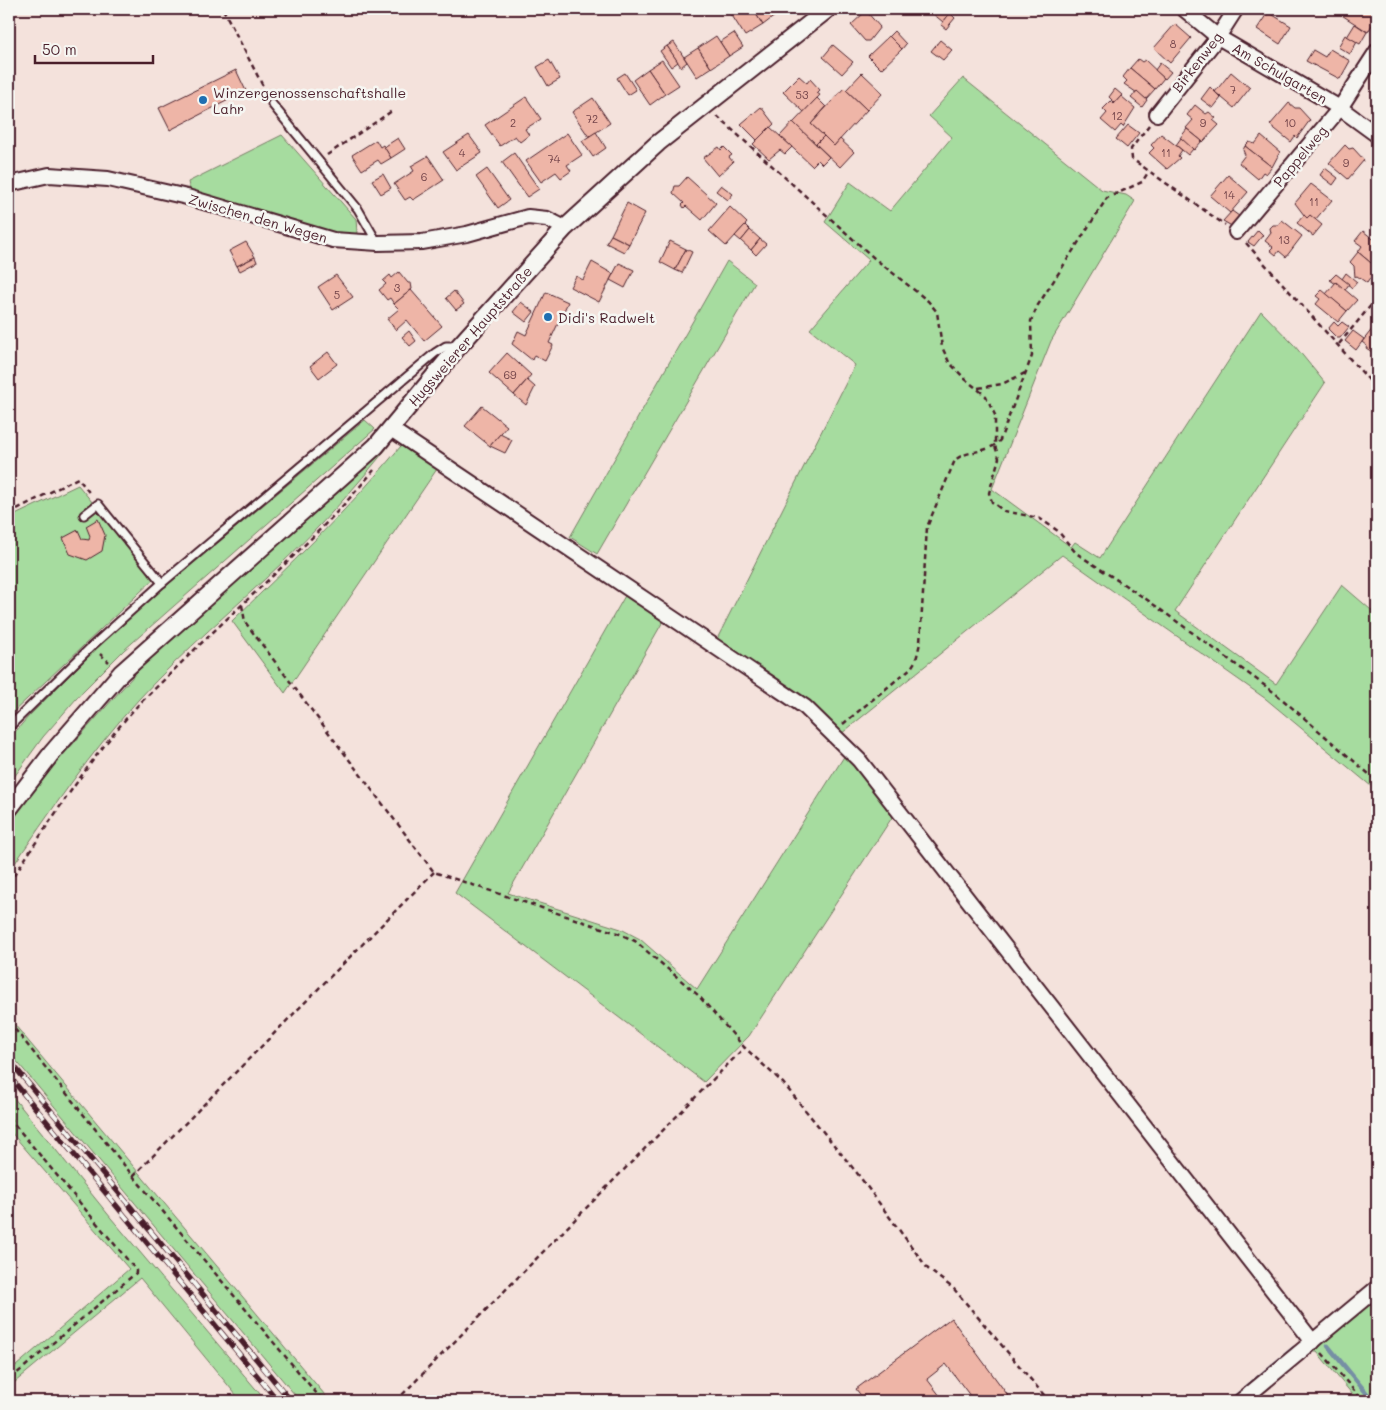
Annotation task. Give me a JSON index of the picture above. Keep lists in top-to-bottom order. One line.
{"streets":{"street":["Birkenweg","Am Schulgarten","Pappelweg","Zwischen den Wegen","Hugsweierer Hauptstraße"]},"crossings":[["Birkenweg","Am Schulgarten"],["Am Schulgarten","Pappelweg"],["Zwischen den Wegen","Hugsweierer Hauptstraße"]],"places":["Winzergenossenschaftshalle Lahr","Didi's Radwelt"],"house_numbers":["8","7","53","12","72","2","9","10","4","11","74","9","6","14","11","13","3","5","69"],"scale_bar":"50 m"}
